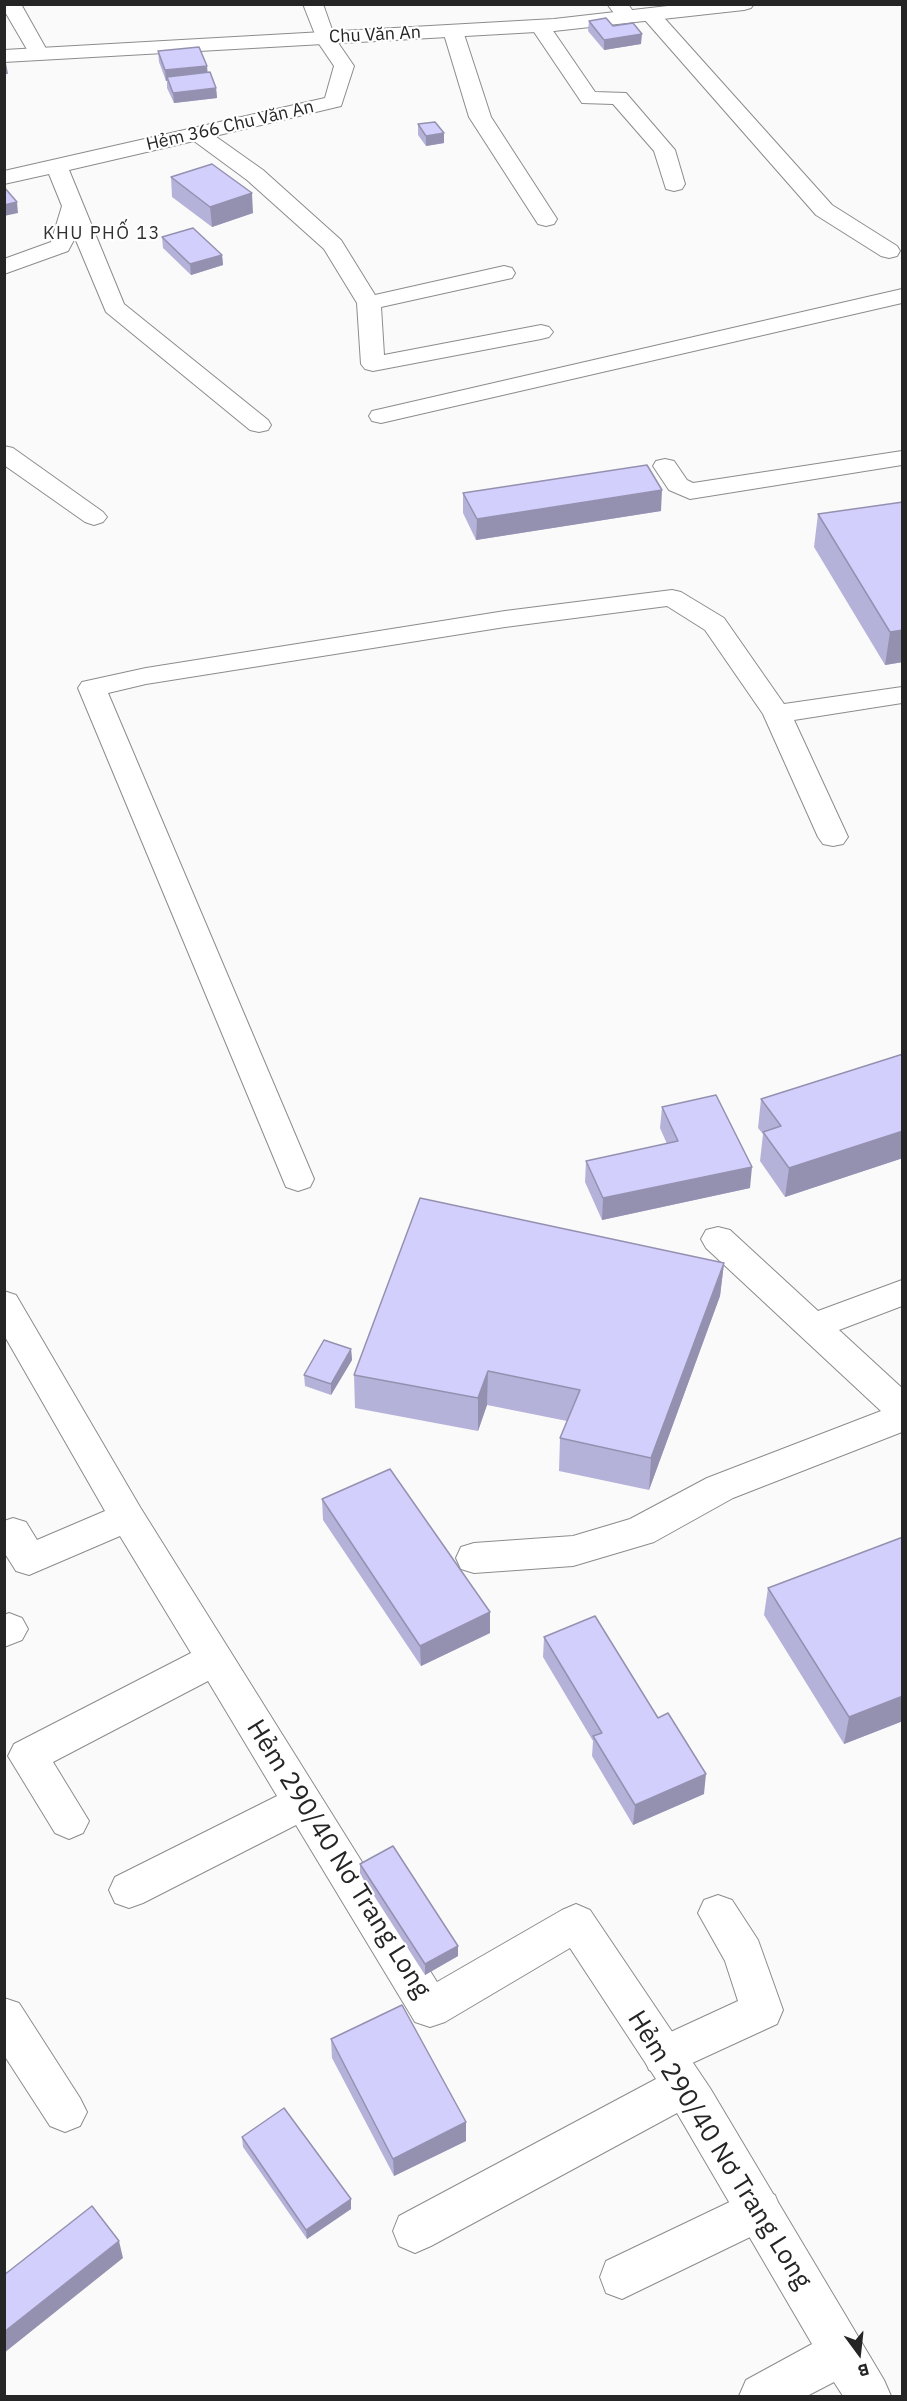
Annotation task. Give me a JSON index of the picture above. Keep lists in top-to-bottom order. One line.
{"streets":{"street":["Chu Văn An","Hẻm 366 Chu Văn An","Hẻm 290/40 Nơ Trang Long"]},"crossings":[["Chu Văn An","Hẻm 366 Chu Văn An"]],"districts":["KHU PHỐ 13"],"north":"bottom"}
